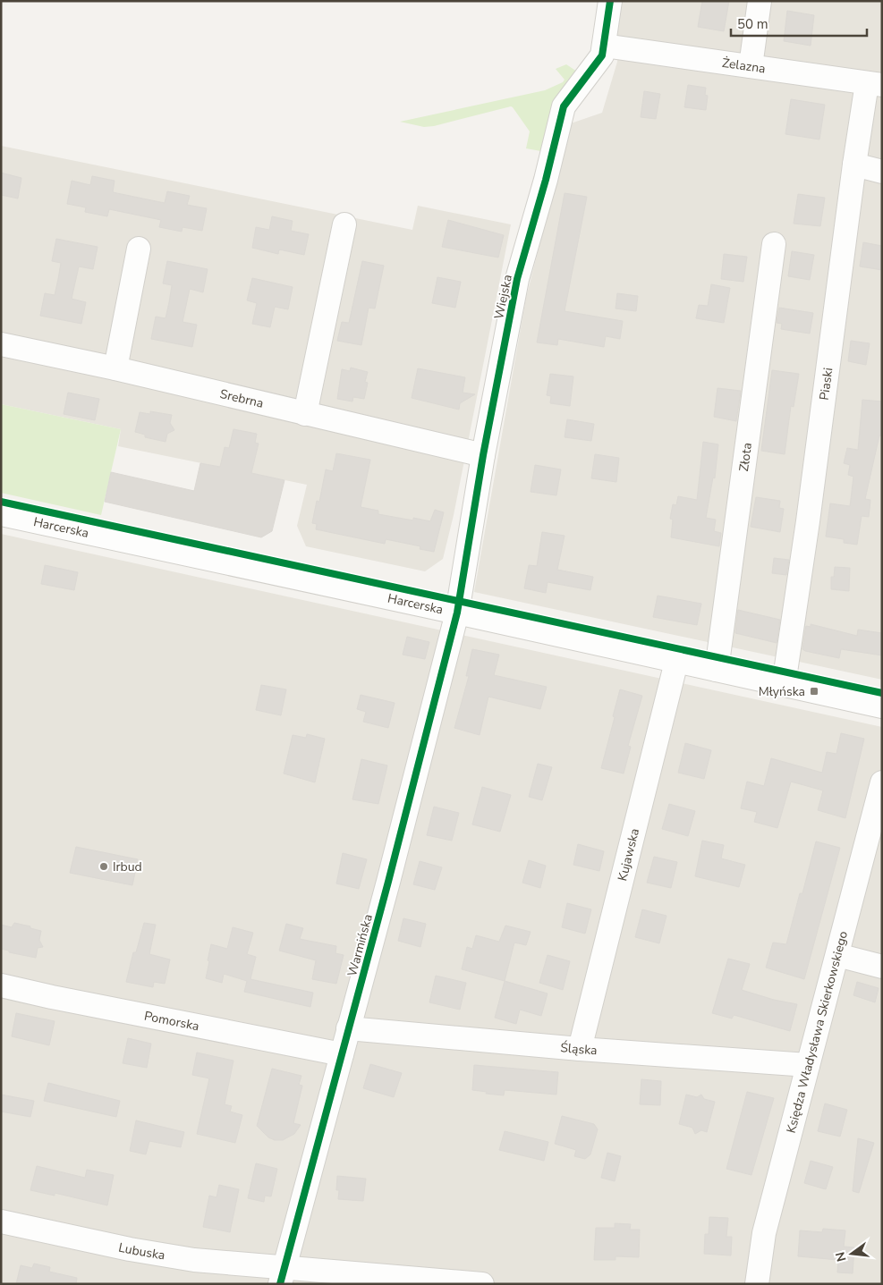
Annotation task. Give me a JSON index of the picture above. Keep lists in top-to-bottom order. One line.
{"streets":{"street":["Żelazna","Wiejska","Piaski","Srebrna","Złota","Harcerska","Kujawska","Warmińska","Pomorska","Księdza Władysława Skierkowskiego","Śląska","Lubuska"]},"crossings":[["Żelazna","Wiejska"],["Żelazna","Piaski"],["Wiejska","Srebrna"],["Wiejska","Harcerska"],["Wiejska","Warmińska"],["Piaski","Harcerska"],["Złota","Harcerska"],["Harcerska","Kujawska"],["Harcerska","Warmińska"],["Kujawska","Śląska"],["Warmińska","Pomorska"],["Warmińska","Śląska"],["Warmińska","Lubuska"],["Księdza Władysława Skierkowskiego","Śląska"]],"places":{"transit":["Młyńska"],"other":["Irbud"]},"scale_bar":"50 m","north":"left"}
